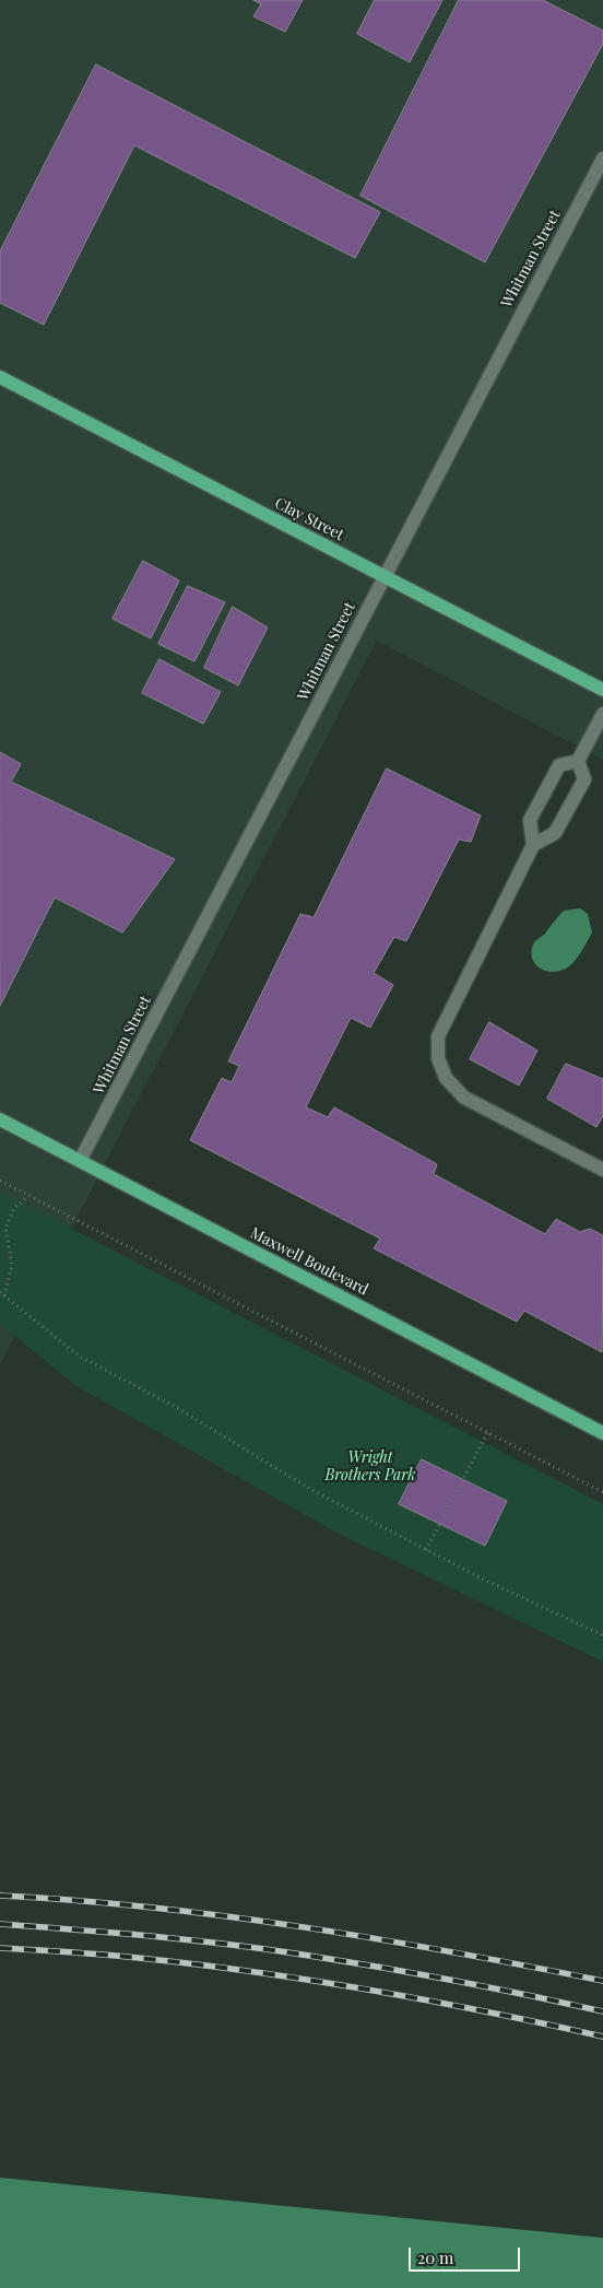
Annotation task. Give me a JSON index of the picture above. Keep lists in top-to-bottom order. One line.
{"streets":{"main road":["Clay Street","Maxwell Boulevard"],"street":["Whitman Street"]},"crossings":[["Whitman Street","Clay Street"],["Whitman Street","Maxwell Boulevard"]],"parks":["Wright Brothers Park"],"scale_bar":"20 m"}
